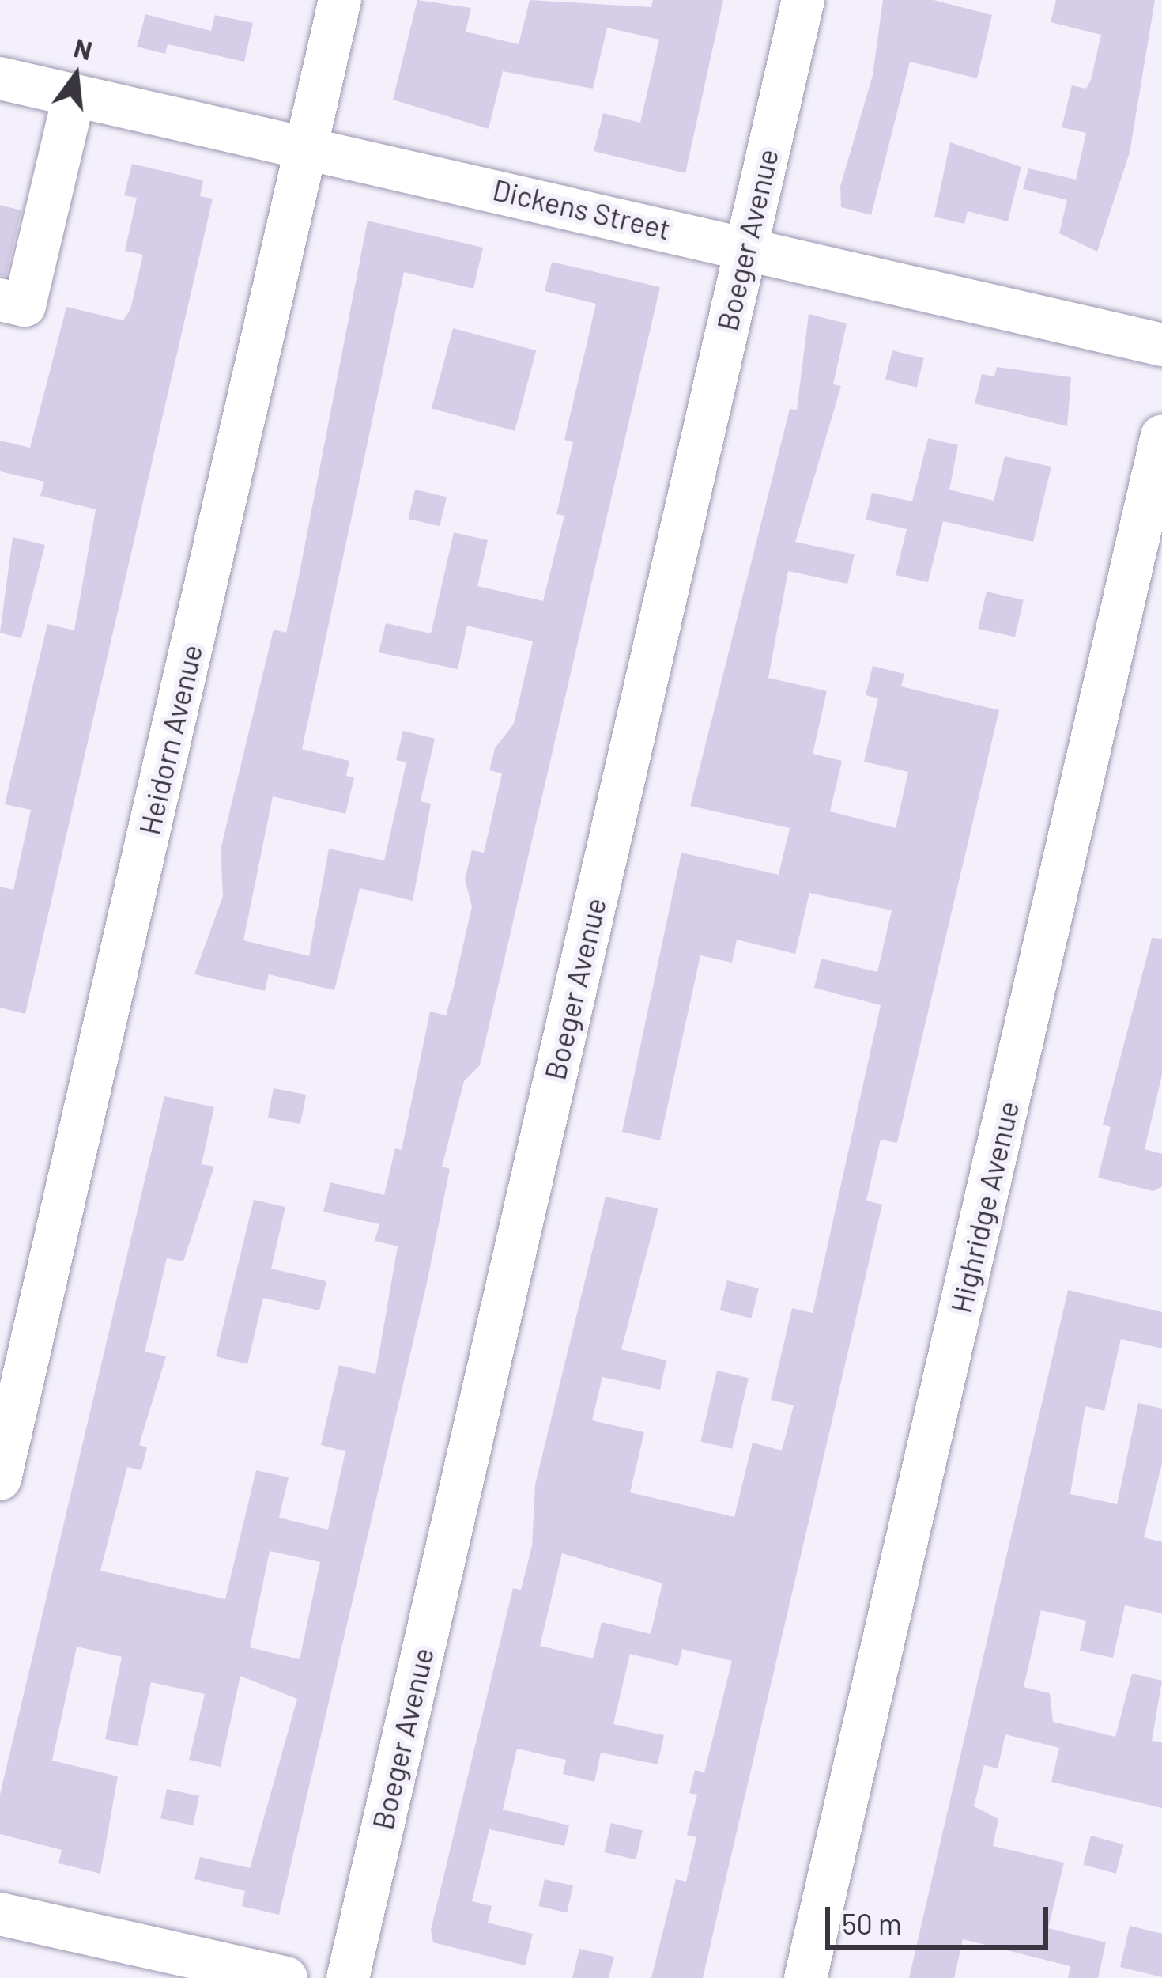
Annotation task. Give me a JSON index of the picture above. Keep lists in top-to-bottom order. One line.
{"streets":{"street":["Dickens Street","Boeger Avenue","Heidorn Avenue","Highridge Avenue"]},"crossings":[["Dickens Street","Boeger Avenue"],["Dickens Street","Heidorn Avenue"]],"scale_bar":"50 m","north":"top"}
